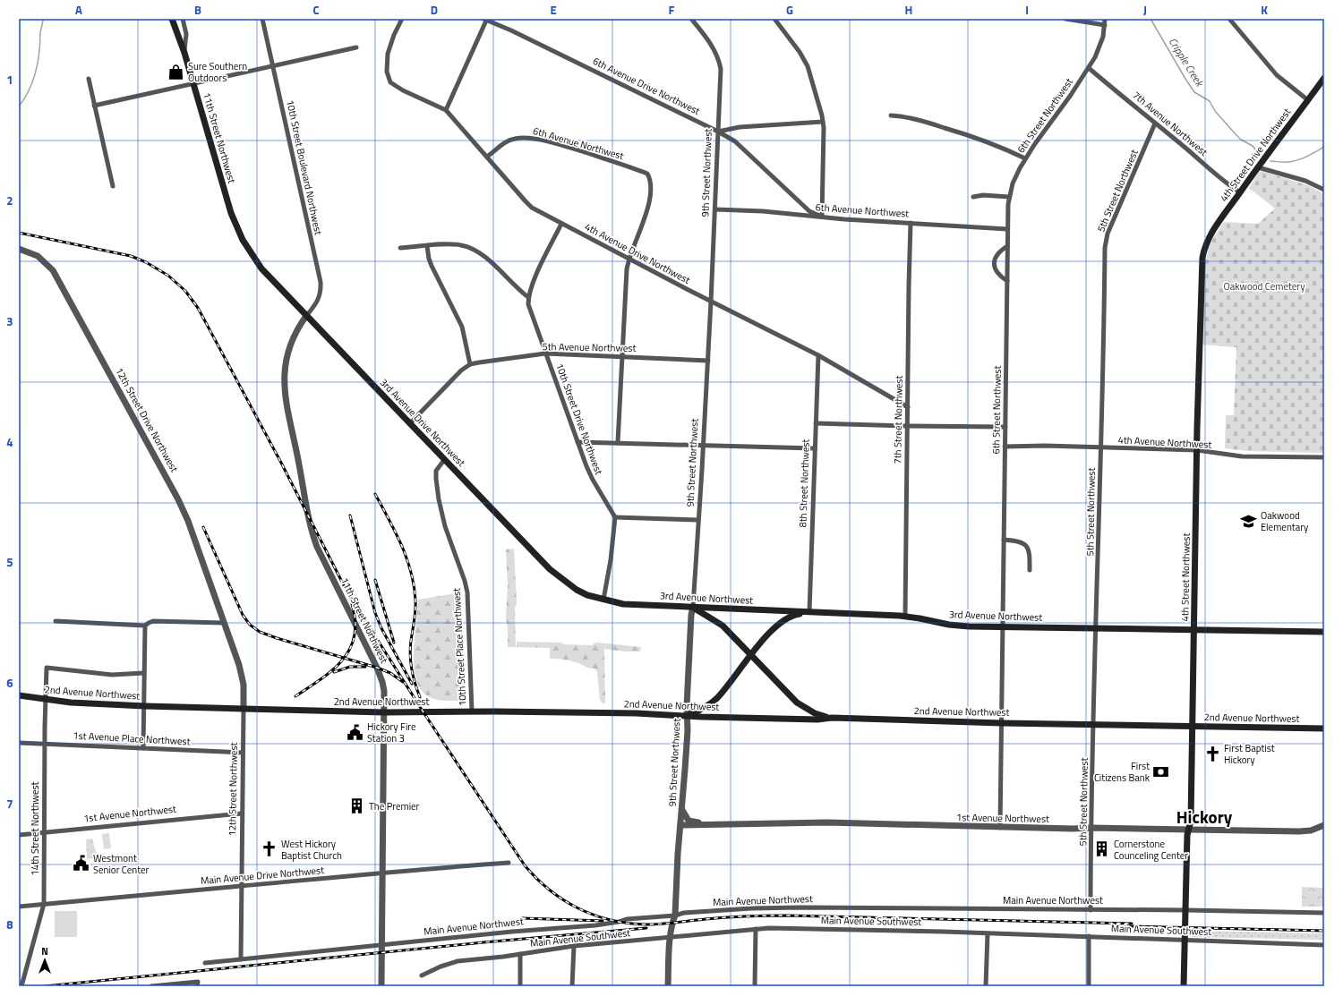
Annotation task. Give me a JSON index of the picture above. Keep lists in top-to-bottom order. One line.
{"streets":{"main road":["11th Street Northwest","4th Street Drive Northwest","3rd Avenue Drive Northwest","4th Street Northwest","3rd Avenue Northwest","2nd Avenue Northwest"],"street":["6th Avenue Drive Northwest","6th Street Northwest","7th Avenue Northwest","6th Avenue Northwest","10th Street Boulevard Northwest","9th Street Northwest","5th Street Northwest","4th Avenue Drive Northwest","5th Avenue Northwest","10th Street Drive Northwest","12th Street Drive Northwest","7th Street Northwest","4th Avenue Northwest","8th Street Northwest","10th Street Place Northwest","1st Avenue Place Northwest","12th Street Northwest","1st Avenue Northwest","14th Street Northwest","Main Avenue Drive Northwest","Main Avenue Northwest","Main Avenue Southwest"]},"crossings":[["6th Avenue Drive Northwest","6th Avenue Northwest"],["6th Avenue Drive Northwest","9th Street Northwest"],["6th Street Northwest","7th Avenue Northwest"],["6th Street Northwest","6th Avenue Northwest"],["6th Street Northwest","4th Avenue Northwest"],["6th Street Northwest","3rd Avenue Northwest"],["6th Street Northwest","2nd Avenue Northwest"],["6th Street Northwest","1st Avenue Northwest"],["7th Avenue Northwest","4th Street Drive Northwest"],["7th Avenue Northwest","5th Street Northwest"],["11th Street Northwest","10th Street Boulevard Northwest"],["11th Street Northwest","3rd Avenue Drive Northwest"],["11th Street Northwest","2nd Avenue Northwest"],["11th Street Northwest","Main Avenue Drive Northwest"],["11th Street Northwest","Main Avenue Northwest"],["6th Avenue Northwest","9th Street Northwest"],["6th Avenue Northwest","4th Avenue Drive Northwest"],["6th Avenue Northwest","7th Street Northwest"],["4th Street Drive Northwest","4th Street Northwest"],["10th Street Boulevard Northwest","3rd Avenue Drive Northwest"],["9th Street Northwest","4th Avenue Drive Northwest"],["9th Street Northwest","5th Avenue Northwest"],["9th Street Northwest","3rd Avenue Northwest"],["9th Street Northwest","2nd Avenue Northwest"],["9th Street Northwest","1st Avenue Northwest"],["9th Street Northwest","Main Avenue Northwest"],["9th Street Northwest","Main Avenue Southwest"],["5th Street Northwest","4th Avenue Northwest"],["5th Street Northwest","3rd Avenue Northwest"],["5th Street Northwest","2nd Avenue Northwest"],["5th Street Northwest","1st Avenue Northwest"],["5th Street Northwest","Main Avenue Northwest"],["4th Avenue Drive Northwest","7th Street Northwest"],["4th Avenue Drive Northwest","8th Street Northwest"],["5th Avenue Northwest","10th Street Drive Northwest"],["12th Street Drive Northwest","12th Street Northwest"],["7th Street Northwest","3rd Avenue Northwest"],["3rd Avenue Drive Northwest","3rd Avenue Northwest"],["3rd Avenue Drive Northwest","10th Street Place Northwest"],["4th Avenue Northwest","4th Street Northwest"],["8th Street Northwest","3rd Avenue Northwest"],["4th Street Northwest","3rd Avenue Northwest"],["4th Street Northwest","2nd Avenue Northwest"],["4th Street Northwest","1st Avenue Northwest"],["4th Street Northwest","Main Avenue Northwest"],["4th Street Northwest","Main Avenue Southwest"],["10th Street Place Northwest","2nd Avenue Northwest"],["2nd Avenue Northwest","12th Street Northwest"],["2nd Avenue Northwest","14th Street Northwest"],["1st Avenue Place Northwest","12th Street Northwest"],["1st Avenue Place Northwest","14th Street Northwest"],["12th Street Northwest","1st Avenue Northwest"],["12th Street Northwest","Main Avenue Drive Northwest"],["12th Street Northwest","Main Avenue Northwest"],["1st Avenue Northwest","14th Street Northwest"],["14th Street Northwest","Main Avenue Drive Northwest"]],"districts":["Hickory"],"water":["Cripple Creek"],"parks":["Oakwood Cemetery"],"places":{"shop":["Sure Southern Outdoors"],"school or university":["Oakwood Elementary"],"public building":["Hickory Fire Station 3","Westmont Senior Center"],"church":["First Baptist Hickory","West Hickory Baptist Church"],"bank":["First Citizens Bank"],"building":["The Premier","Cornerstone Counceling Center"]},"north":"top","grid":{"columns":["A","B","C","D","E","F","G","H","I","J","K"],"rows":["1","2","3","4","5","6","7","8"]}}
